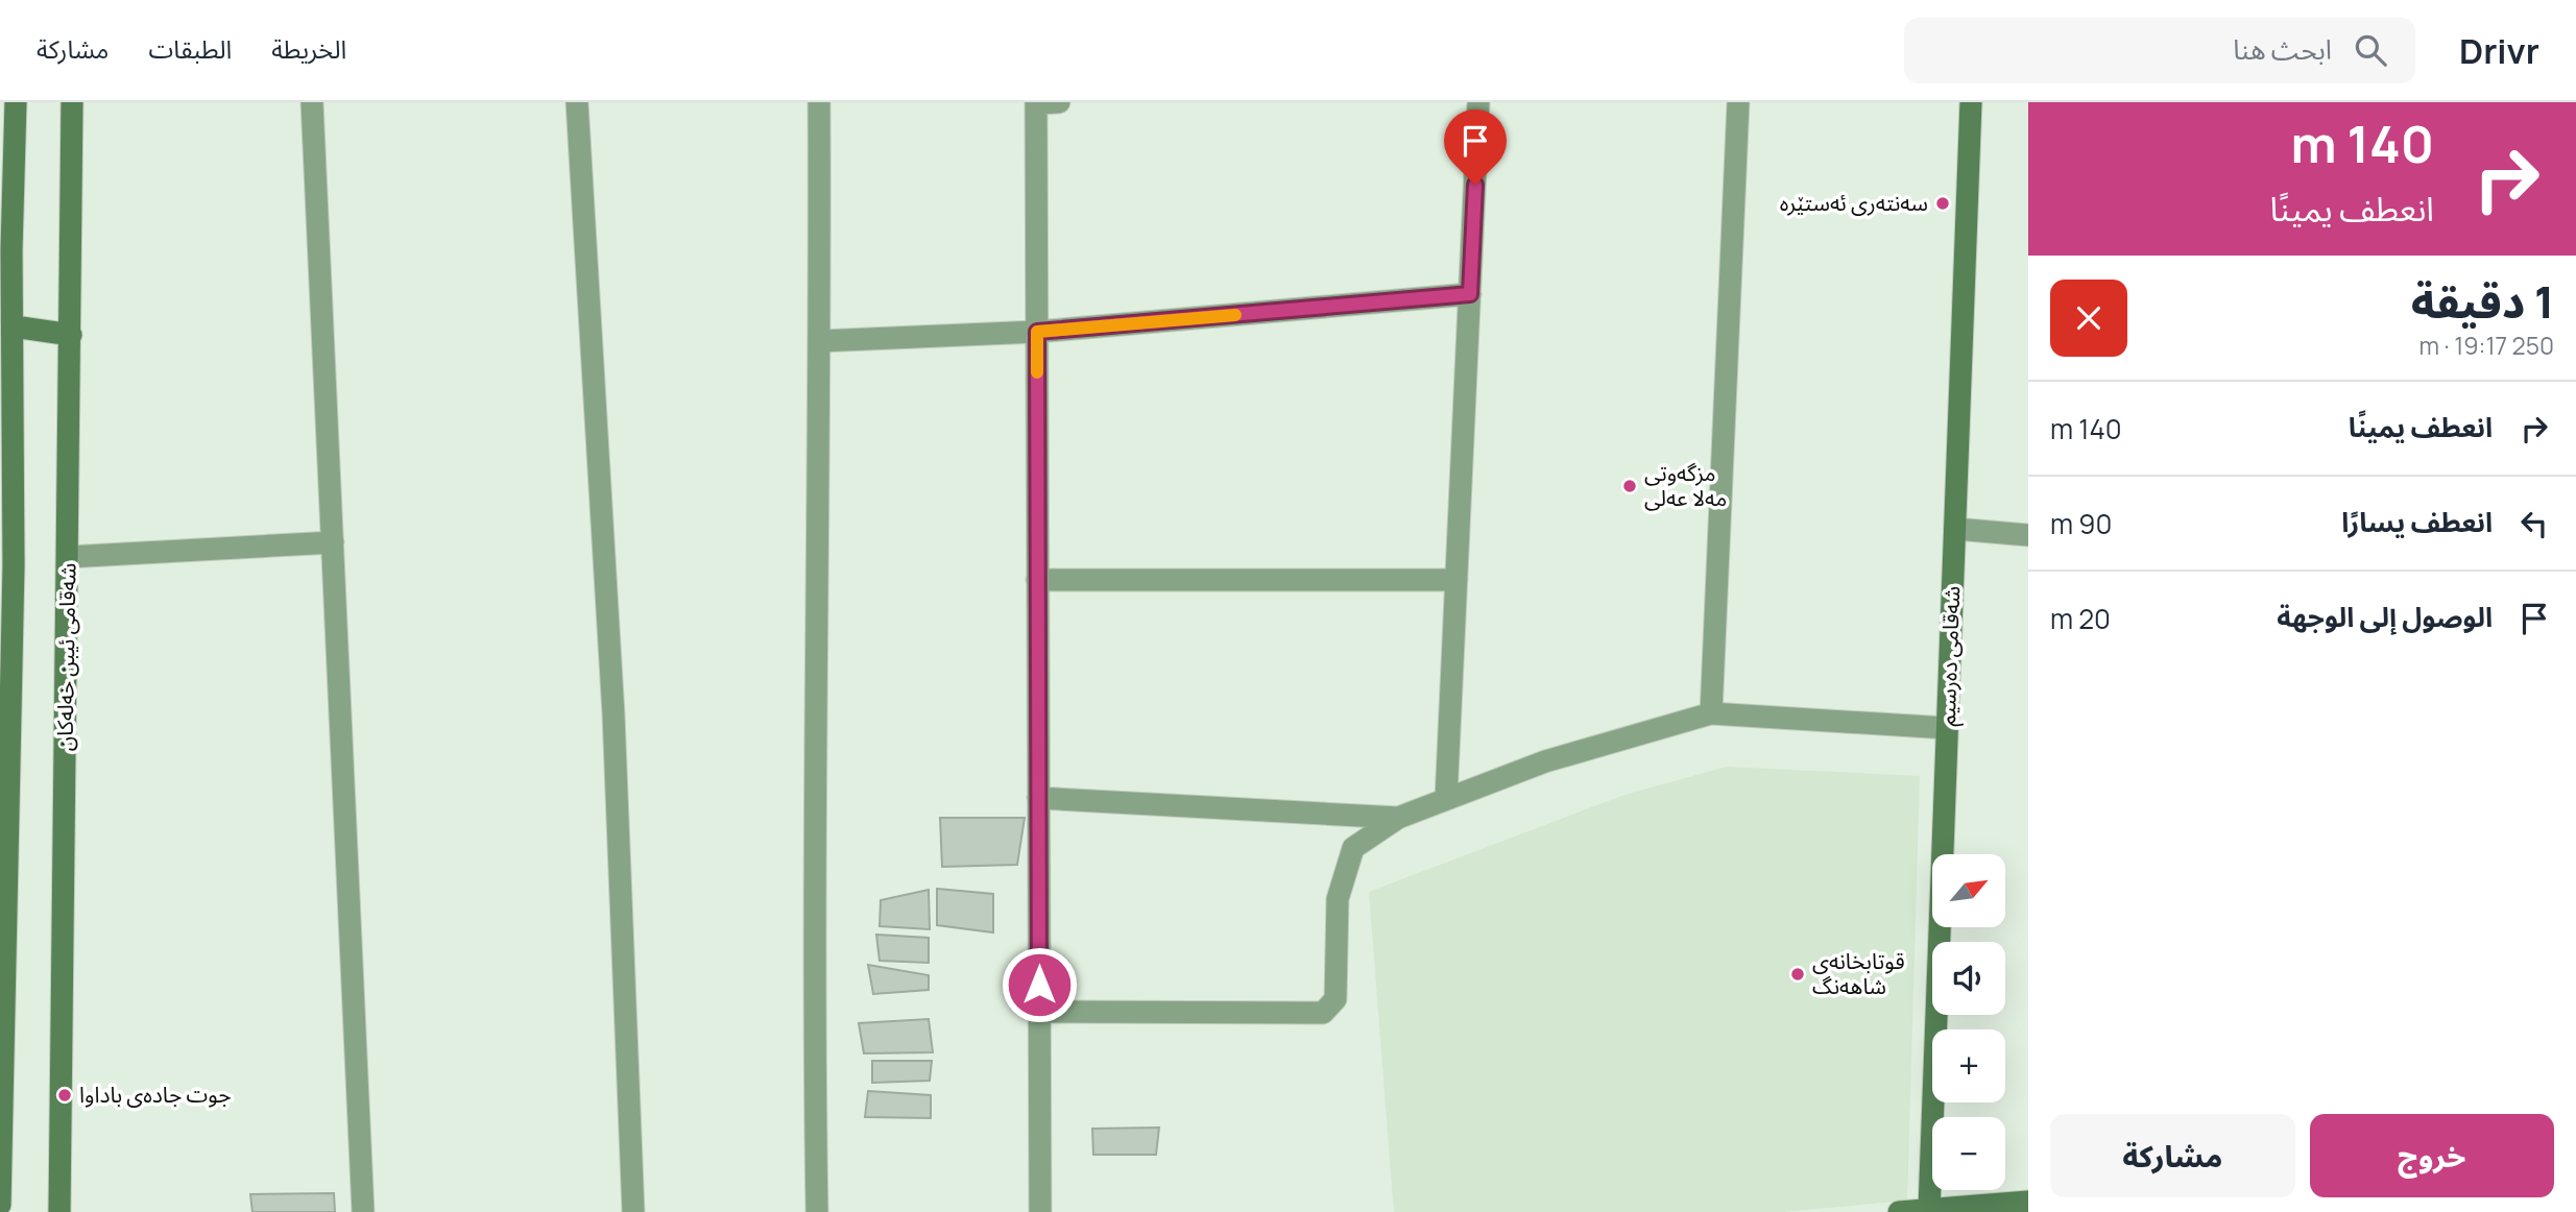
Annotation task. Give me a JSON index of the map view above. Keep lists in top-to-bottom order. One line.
{"streets":{"main road":["شەقامی دەرسیم","شەقامی ئیبن خەلەکان"]},"places":["سەنتەری ئەستێرە","مزگەوتی مەلا عەلی","قوتابخانەى شاهەنگ","جوت جادەی باداوا"],"north":"top right","page":{"header":"Drivr","search":"ابحث هنا","nav":["الخريطة","الطبقات","مشاركة"],"turn":["140 m","انعطف يمينًا"],"heading":["1 دقيقة","250 m · 19:17"],"list":[{"name":"انعطف يمينًا","value":"140 m"},{"name":"انعطف يسارًا","value":"90 m"},{"name":"الوصول إلى الوجهة","value":"20 m"}],"map_buttons":["+","−"],"buttons":["خروج","مشاركة"]}}
